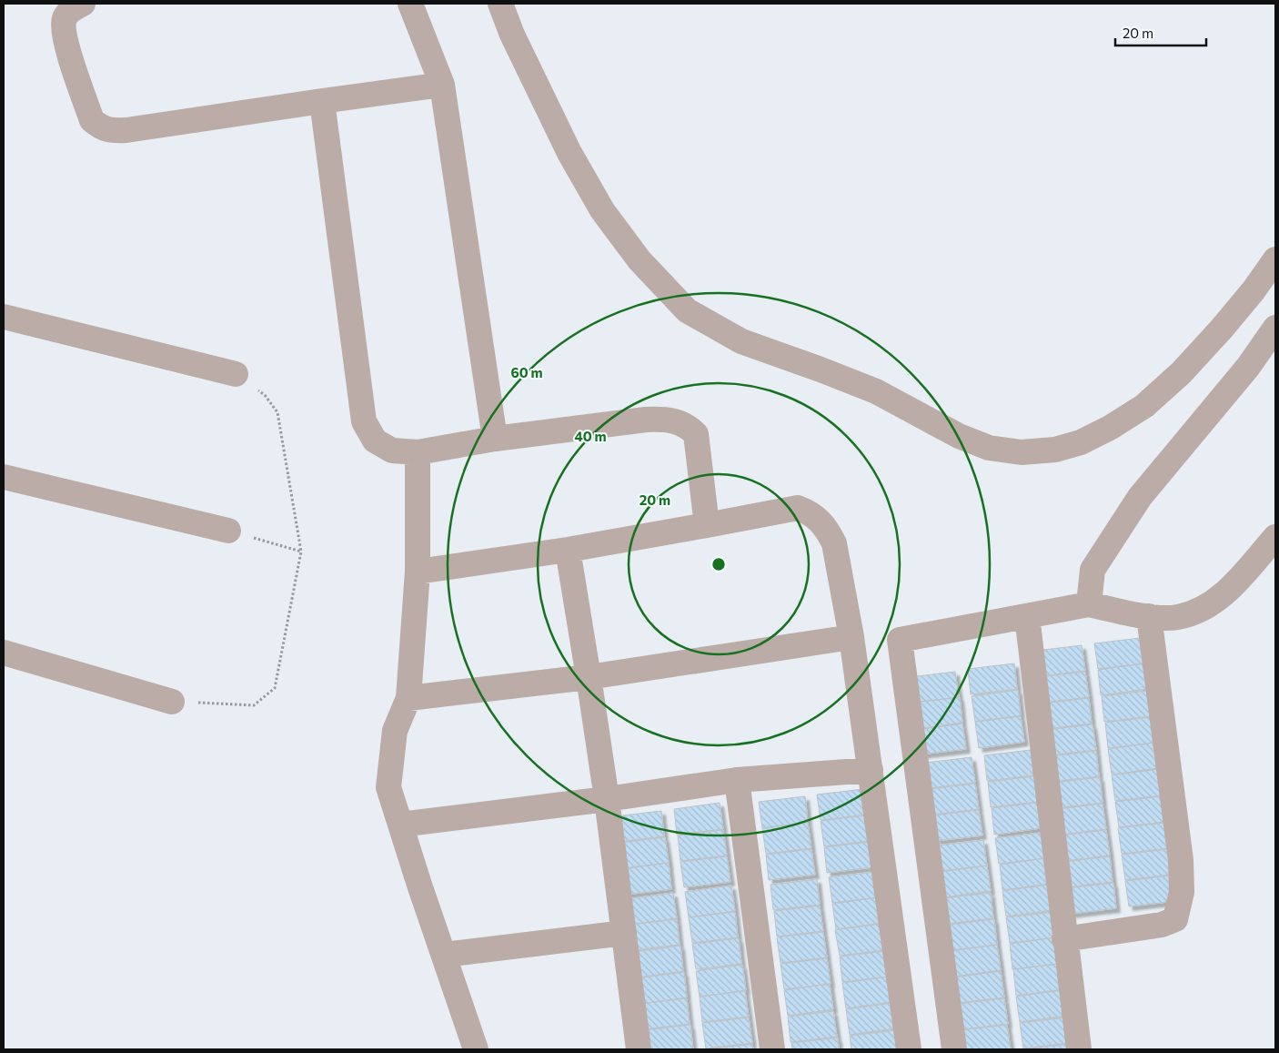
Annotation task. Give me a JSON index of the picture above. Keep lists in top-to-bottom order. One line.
{"scale_bar":"20 m","rings":["60 m","40 m","20 m"]}
